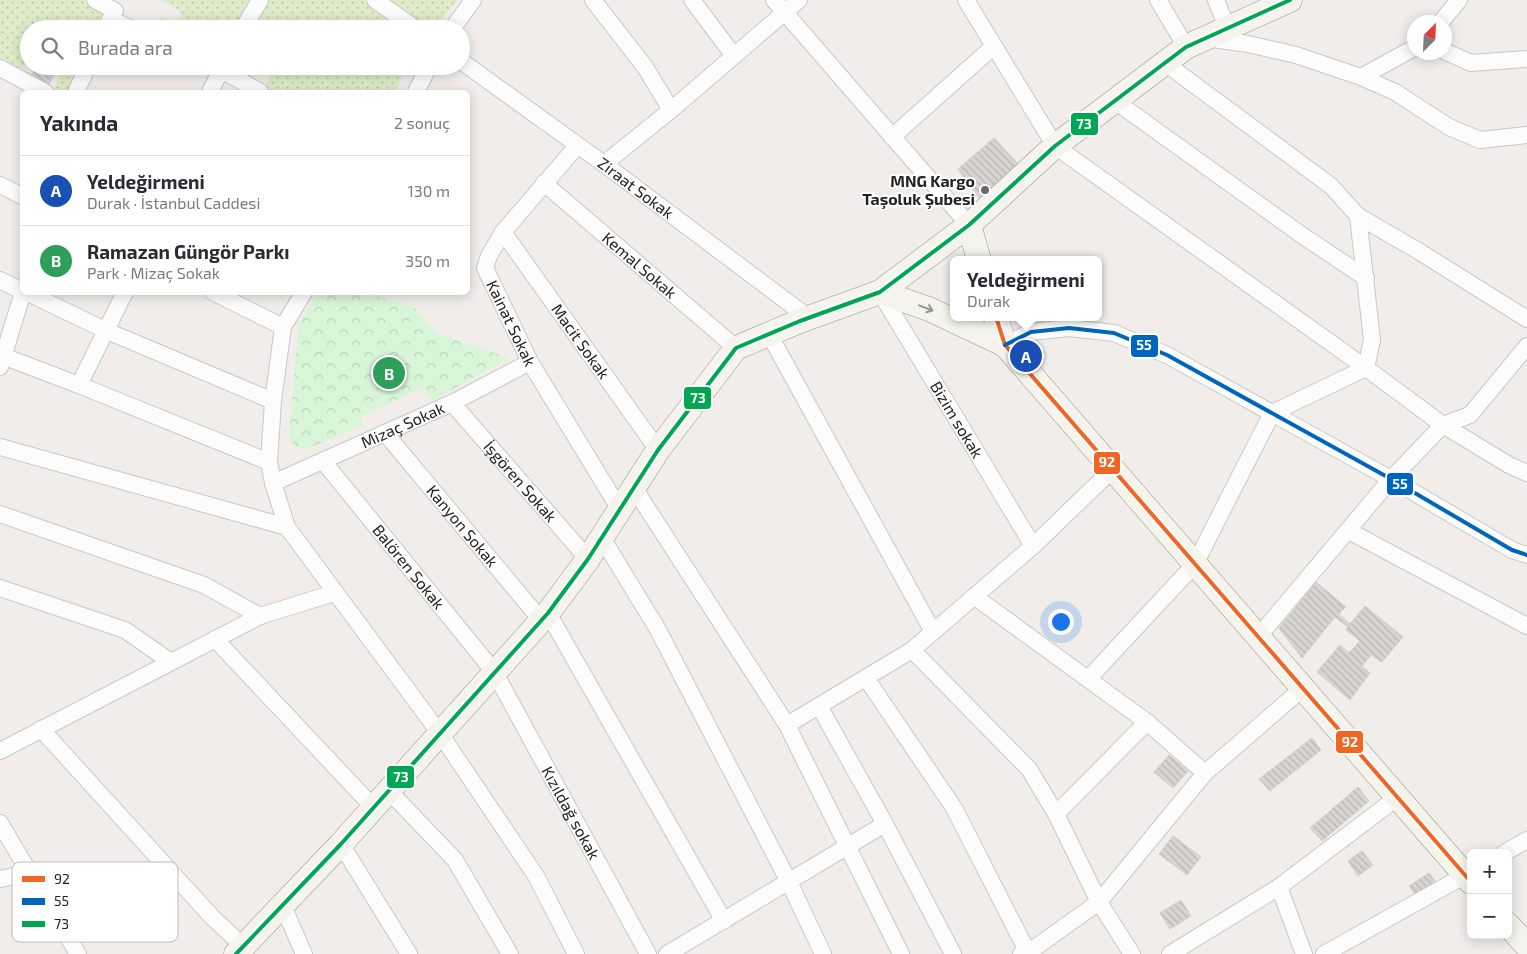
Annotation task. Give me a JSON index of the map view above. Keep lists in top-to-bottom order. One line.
{"streets":{"street":["Ziraat Sokak","Kemal Sokak","Kainat Sokak","Macit Sokak","Bizim sokak","Mizaç Sokak","İşgören Sokak","Kanyon Sokak","Balören Sokak","Kızıldağ sokak"]},"crossings":[["Ziraat Sokak","Kainat Sokak"],["Kemal Sokak","Kainat Sokak"],["Kainat Sokak","Macit Sokak"],["Kainat Sokak","Mizaç Sokak"],["Mizaç Sokak","İşgören Sokak"],["Mizaç Sokak","Kanyon Sokak"],["Mizaç Sokak","Balören Sokak"],["Balören Sokak","Kızıldağ sokak"]],"places":["MNG Kargo Taşoluk Şubesi"],"lines":["transit line 73","transit line 92","transit line 55"],"legend":["92","55","73"],"north":"top right","page":{"search":"Burada ara","heading":["Yakında","2 sonuç"],"list":[{"mark":"A","name":"Yeldeğirmeni","note":"Durak · İstanbul Caddesi","value":"130 m"},{"mark":"B","name":"Ramazan Güngör Parkı","note":"Park · Mizaç Sokak","value":"350 m"}],"popup":["Yeldeğirmeni","Durak"],"pins":["A","B"],"map_buttons":["+","−"]}}
